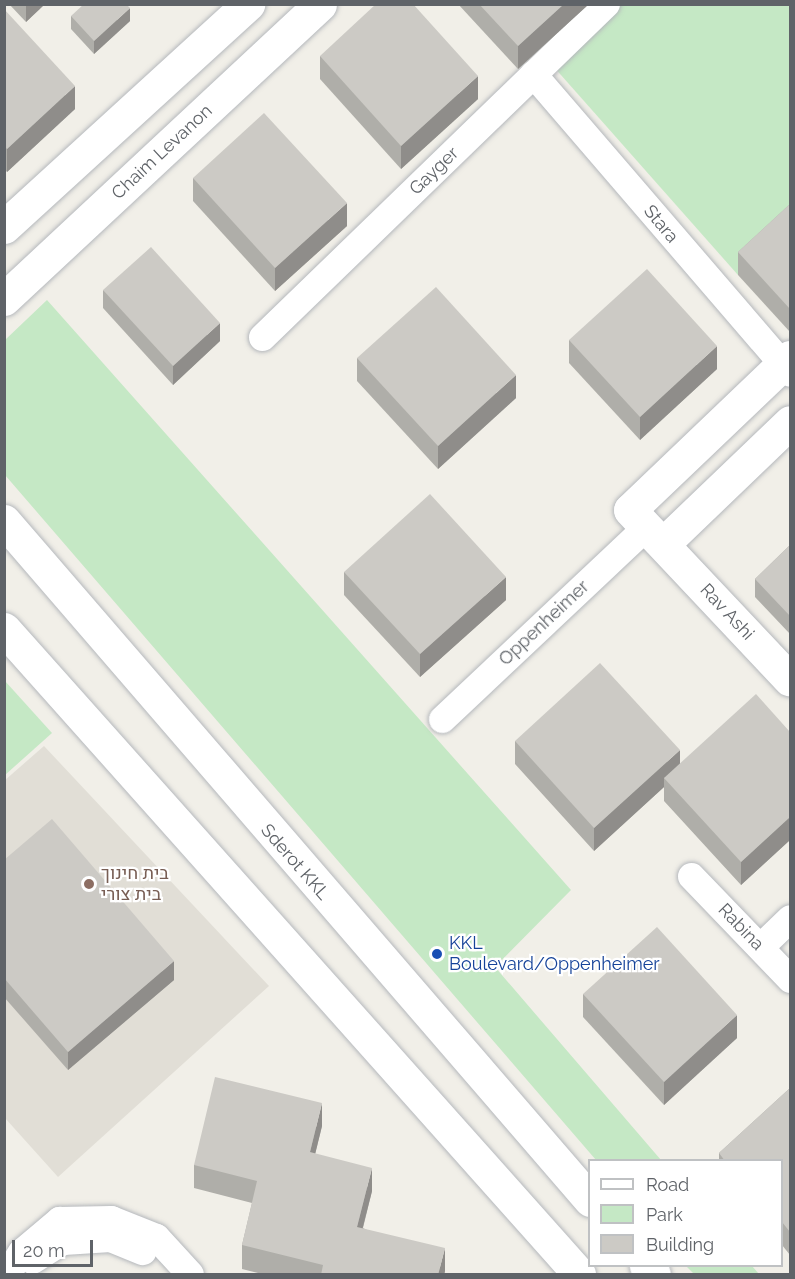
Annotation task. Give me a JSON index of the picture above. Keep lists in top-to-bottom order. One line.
{"streets":{"main road":["Chaim Levanon","Rav Ashi","Oppenheimer","Sderot KKL"],"street":["Gayger","Stara","Rabina"]},"crossings":[["Gayger","Stara"],["Rav Ashi","Oppenheimer"]],"places":["בית חינוך בית צורי","KKL Boulevard/Oppenheimer"],"legend":["Road","Park","Building"],"scale_bar":"20 m"}
